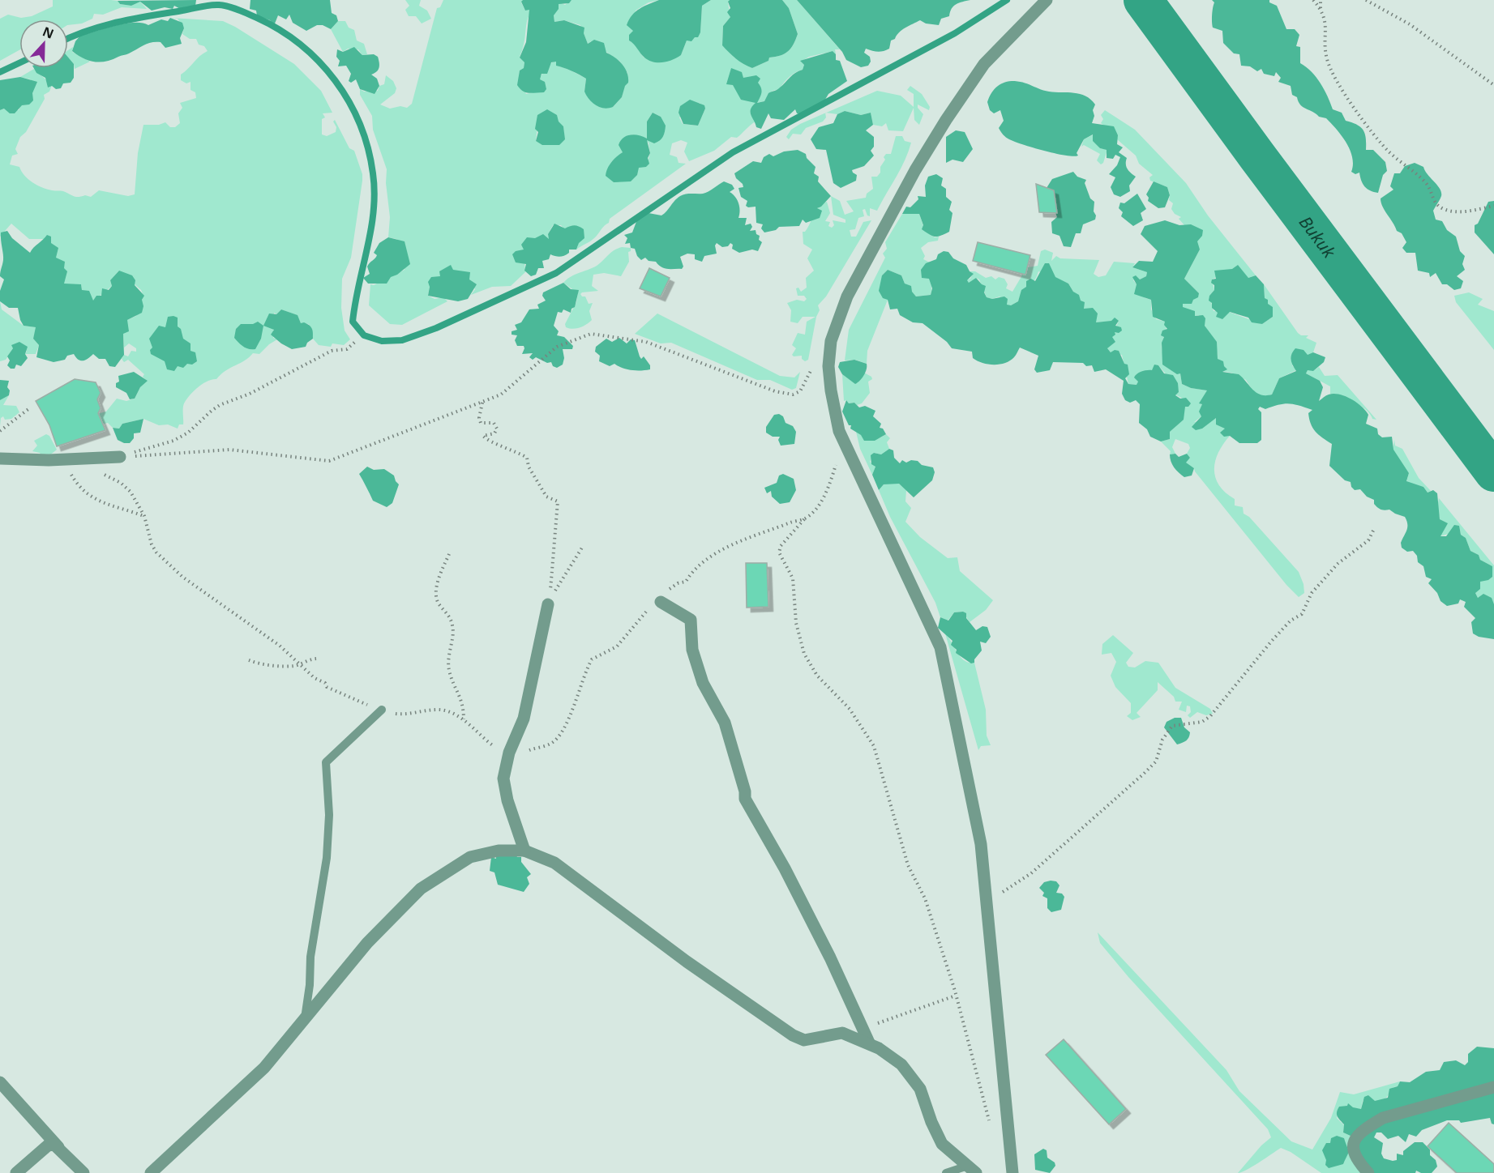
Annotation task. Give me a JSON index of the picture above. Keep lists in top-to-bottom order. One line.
{"water":["Bukuk"],"north":"top"}
